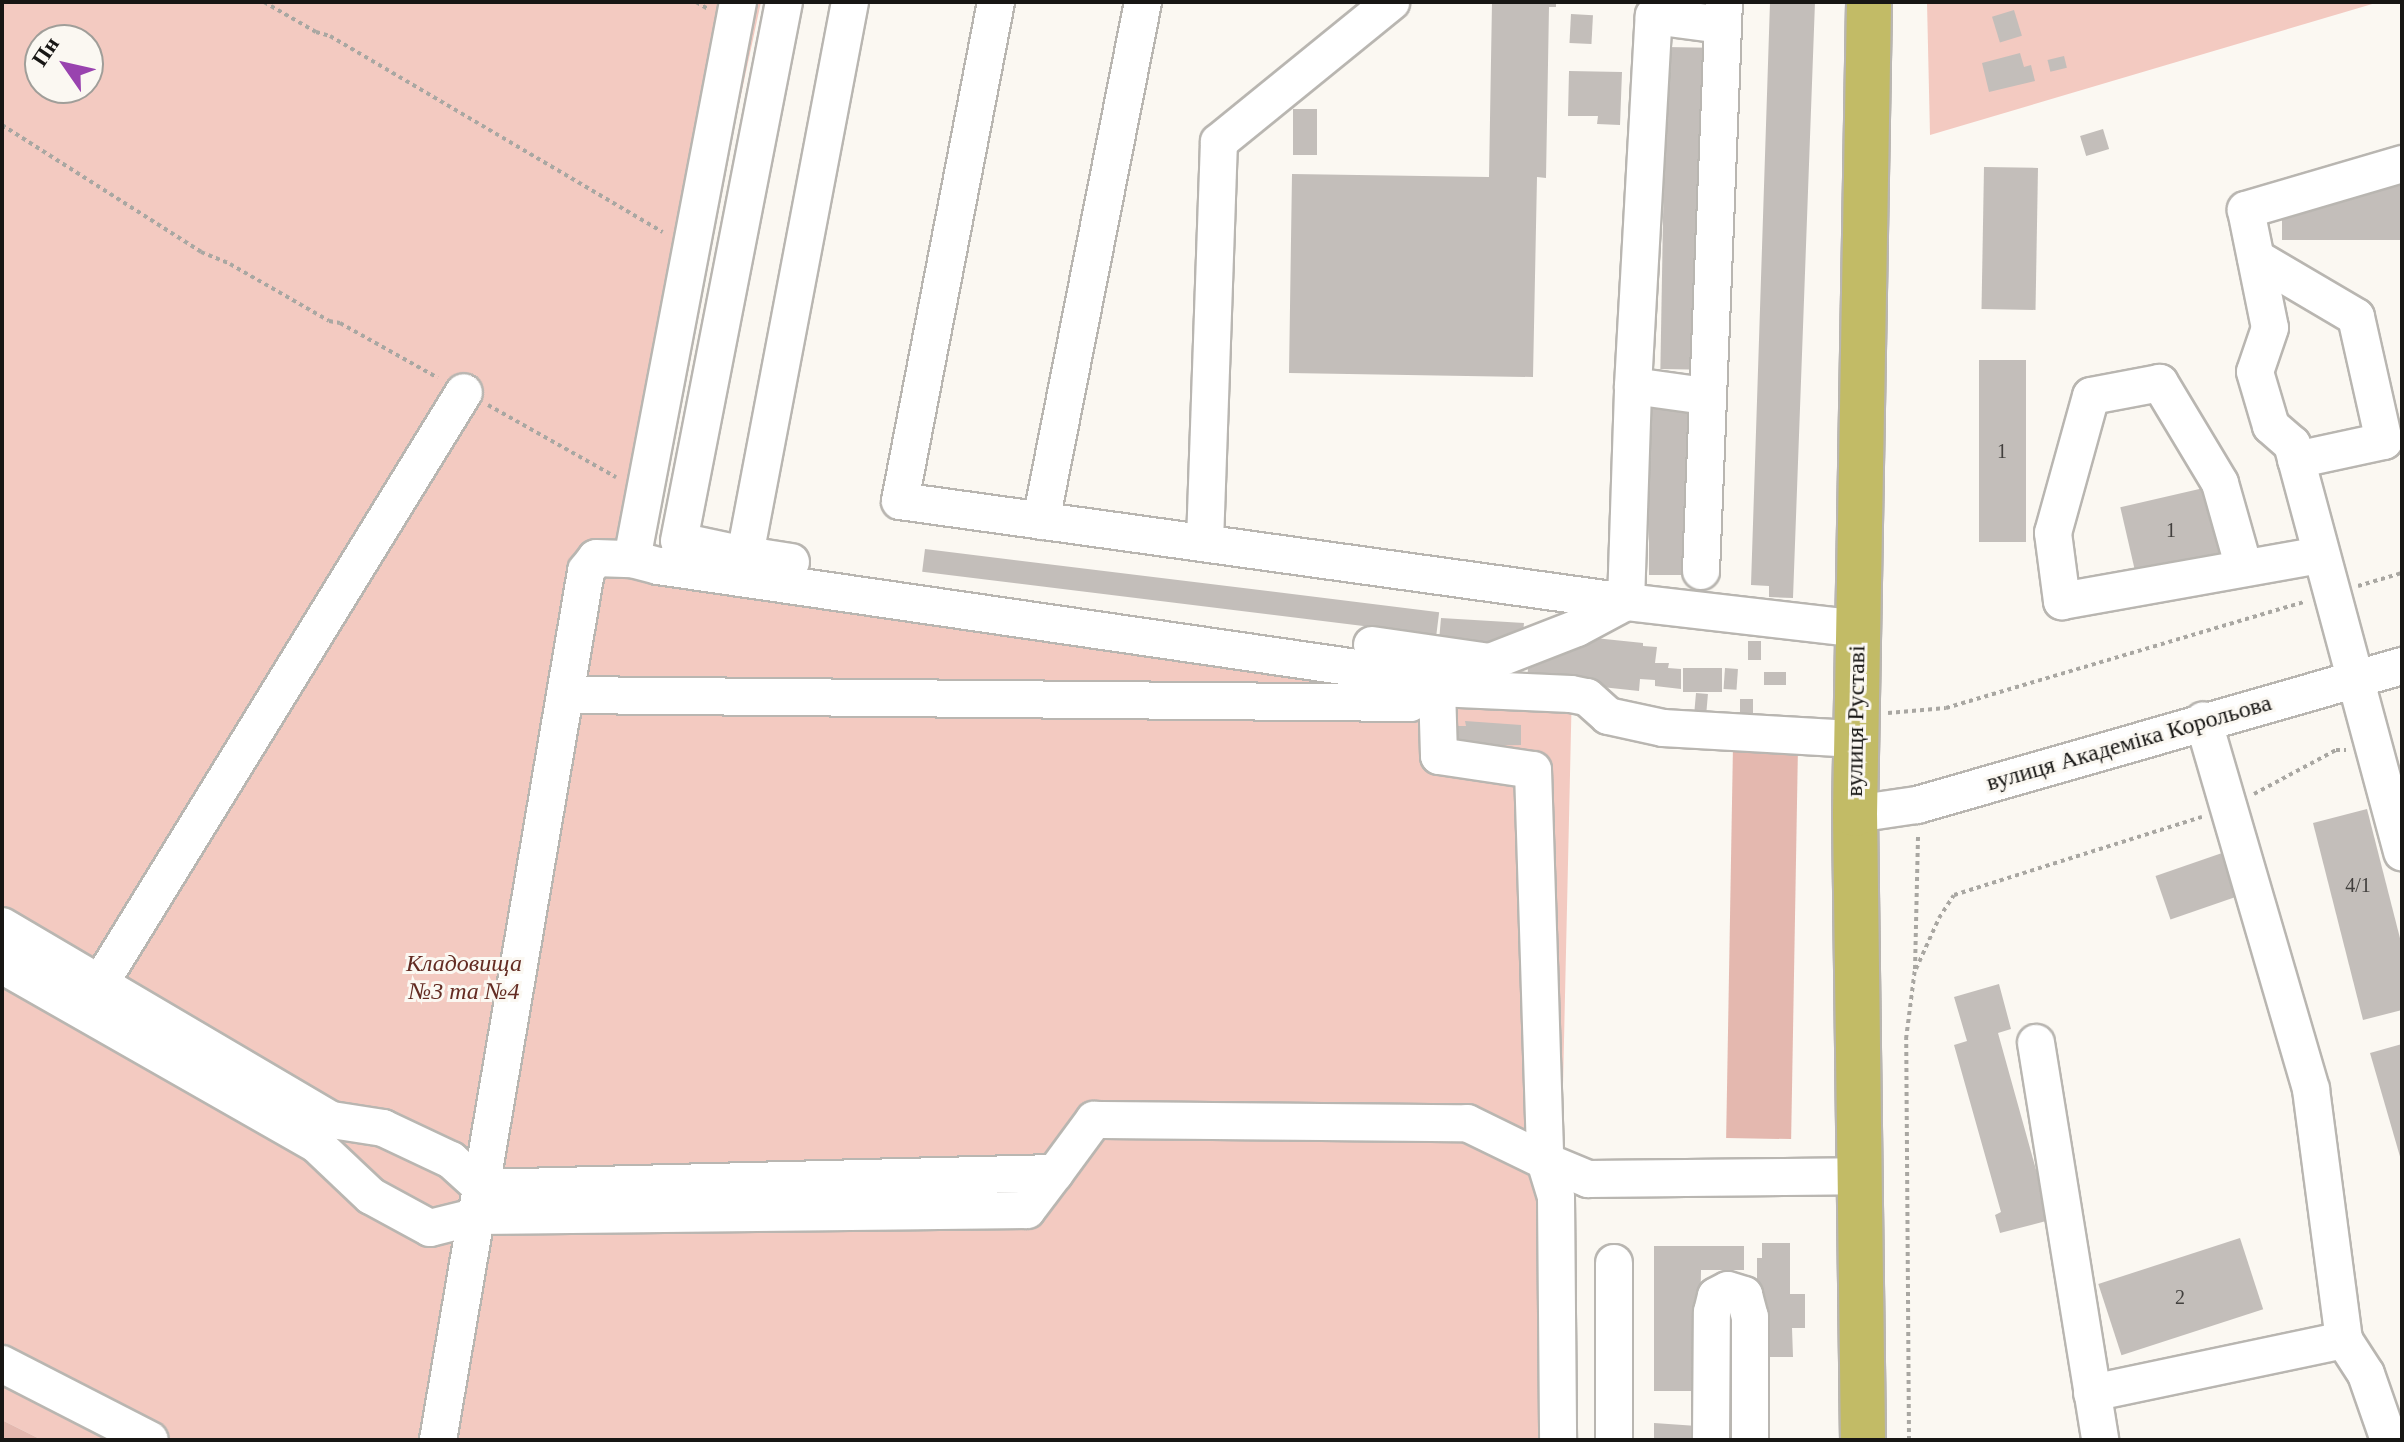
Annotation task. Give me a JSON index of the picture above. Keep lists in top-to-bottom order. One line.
{"streets":{"main road":["вулиця Руставі"],"street":["вулиця Академіка Корольова"]},"crossings":[["вулиця Руставі","вулиця Академіка Корольова"]],"parks":["Кладовища №3 та №4"],"house_numbers":["1","1","4/1","2"],"north":"top left"}
